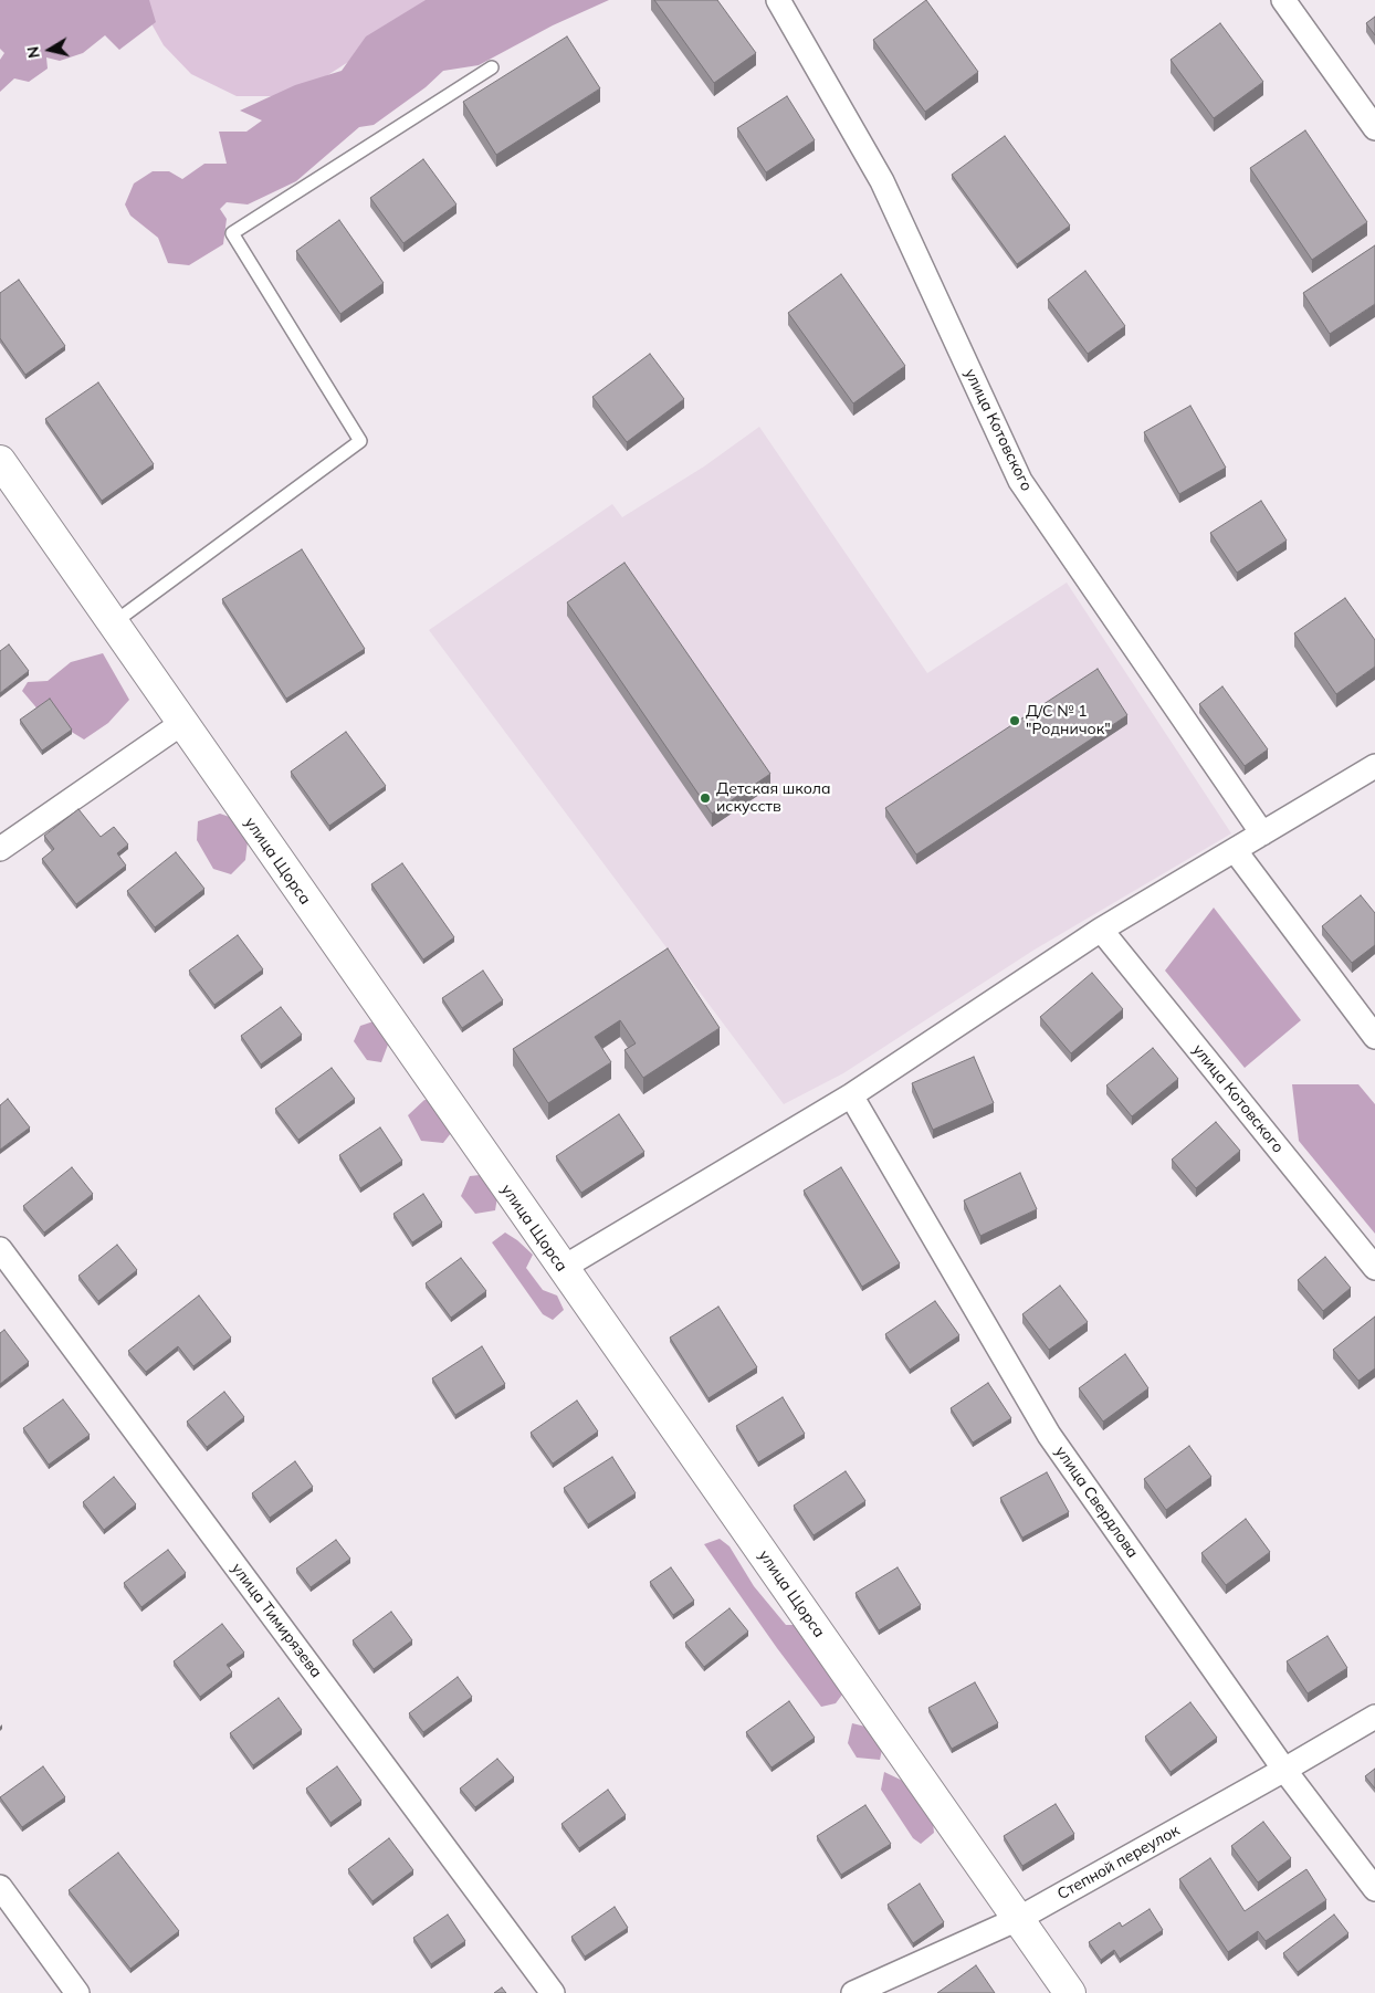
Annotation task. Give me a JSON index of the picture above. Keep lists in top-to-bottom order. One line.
{"streets":{"street":["улица Котовского","улица Щорса","улица Свердлова","улица Тимирязева","Степной переулок"]},"crossings":[["улица Щорса","Степной переулок"],["улица Свердлова","Степной переулок"]],"places":["Д/С № 1 \"Родничок\"","Детская школа искусств"],"north":"left"}
